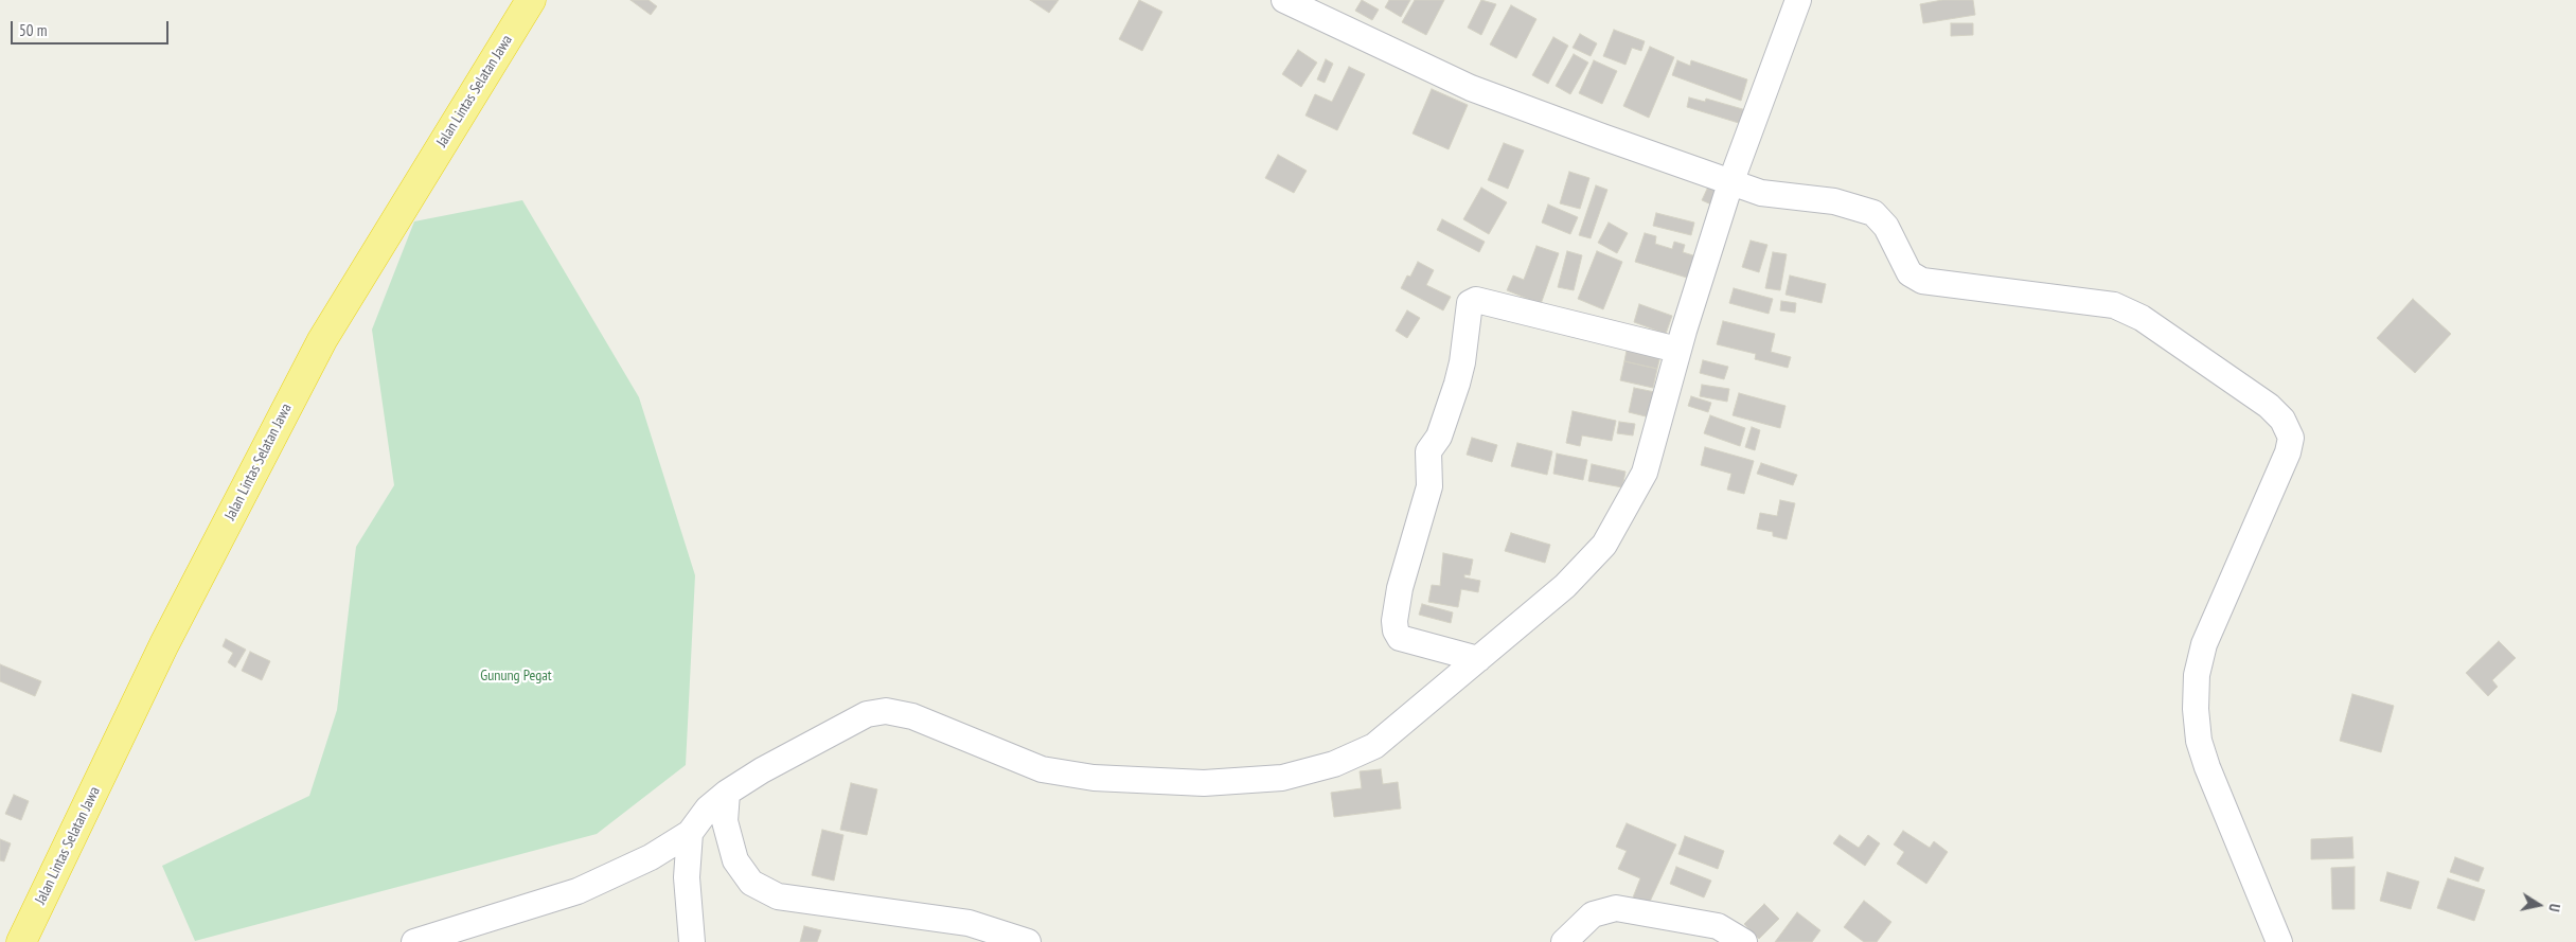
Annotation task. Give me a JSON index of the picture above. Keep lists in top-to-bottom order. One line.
{"streets":{"highway":["Jalan Lintas Selatan Jawa"]},"parks":["Gunung Pegat"],"scale_bar":"50 m","north":"right"}
